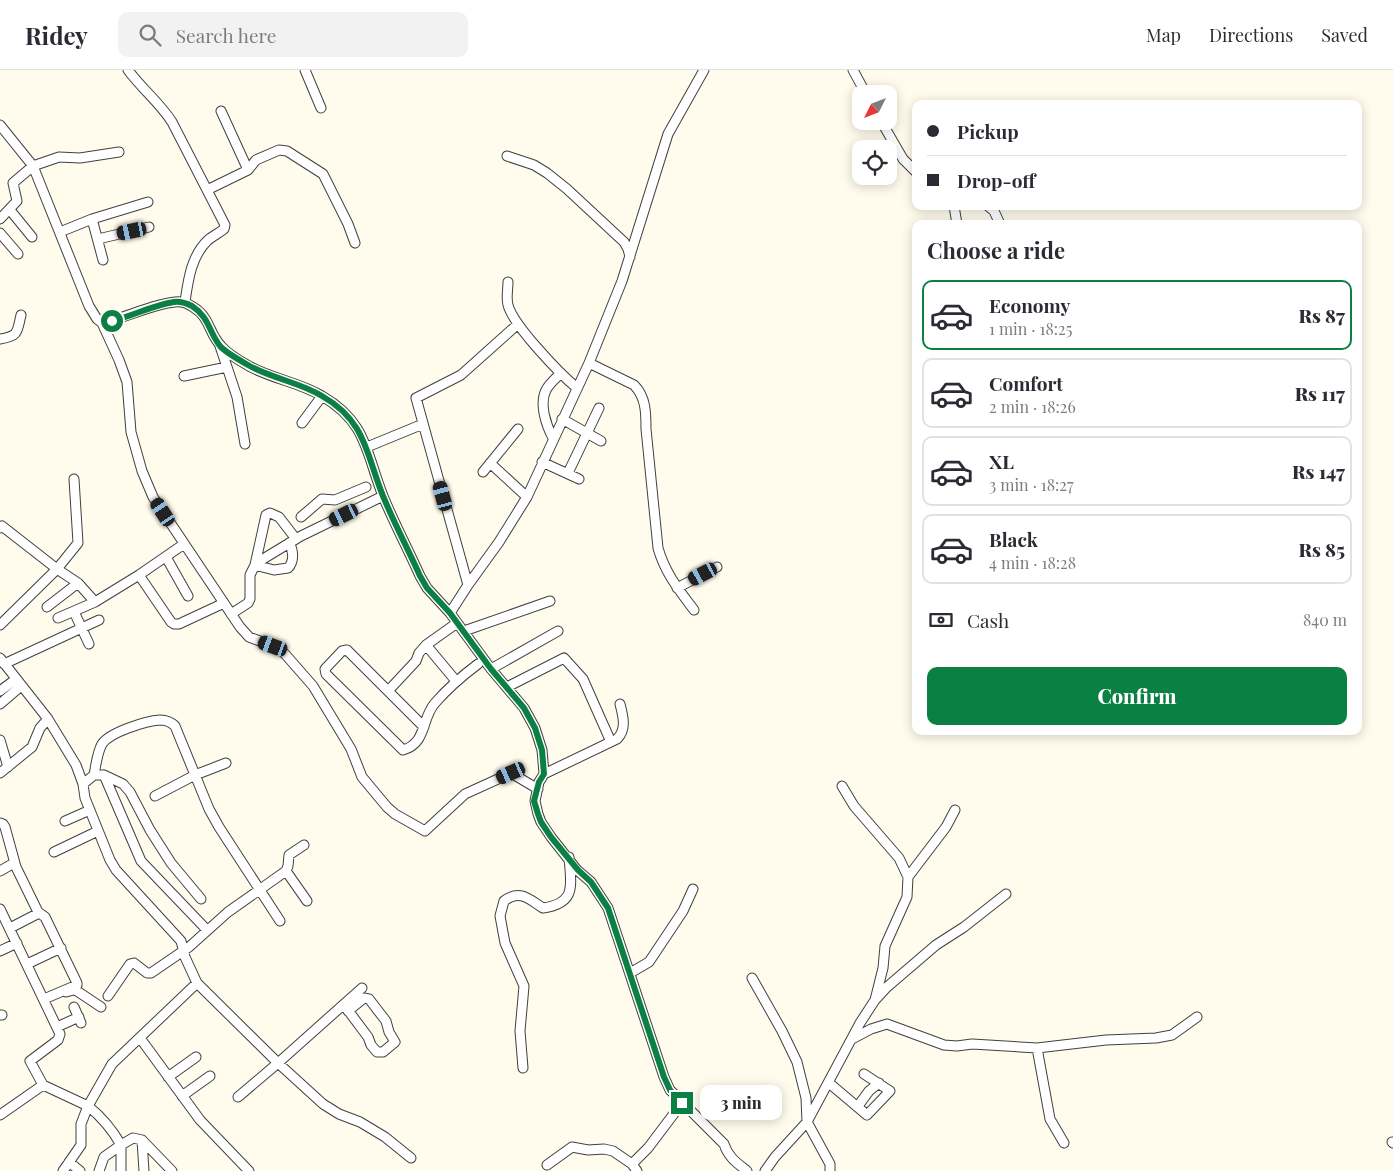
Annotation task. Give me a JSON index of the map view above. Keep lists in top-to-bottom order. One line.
{"north":"bottom left","page":{"header":"Ridey","search":"Search here","nav":["Map","Directions","Saved"],"banner":["Pickup","Drop-off"],"heading":"Choose a ride","list":[{"name":"Economy","note":"1 min · 18:25","value":"Rs 87"},{"name":"Comfort","note":"2 min · 18:26","value":"Rs 117"},{"name":"XL","note":"3 min · 18:27","value":"Rs 147"},{"name":"Black","note":"4 min · 18:28","value":"Rs 85"}],"pay":["Cash","840 m"],"buttons":"Confirm","bubble":"3 min"}}
